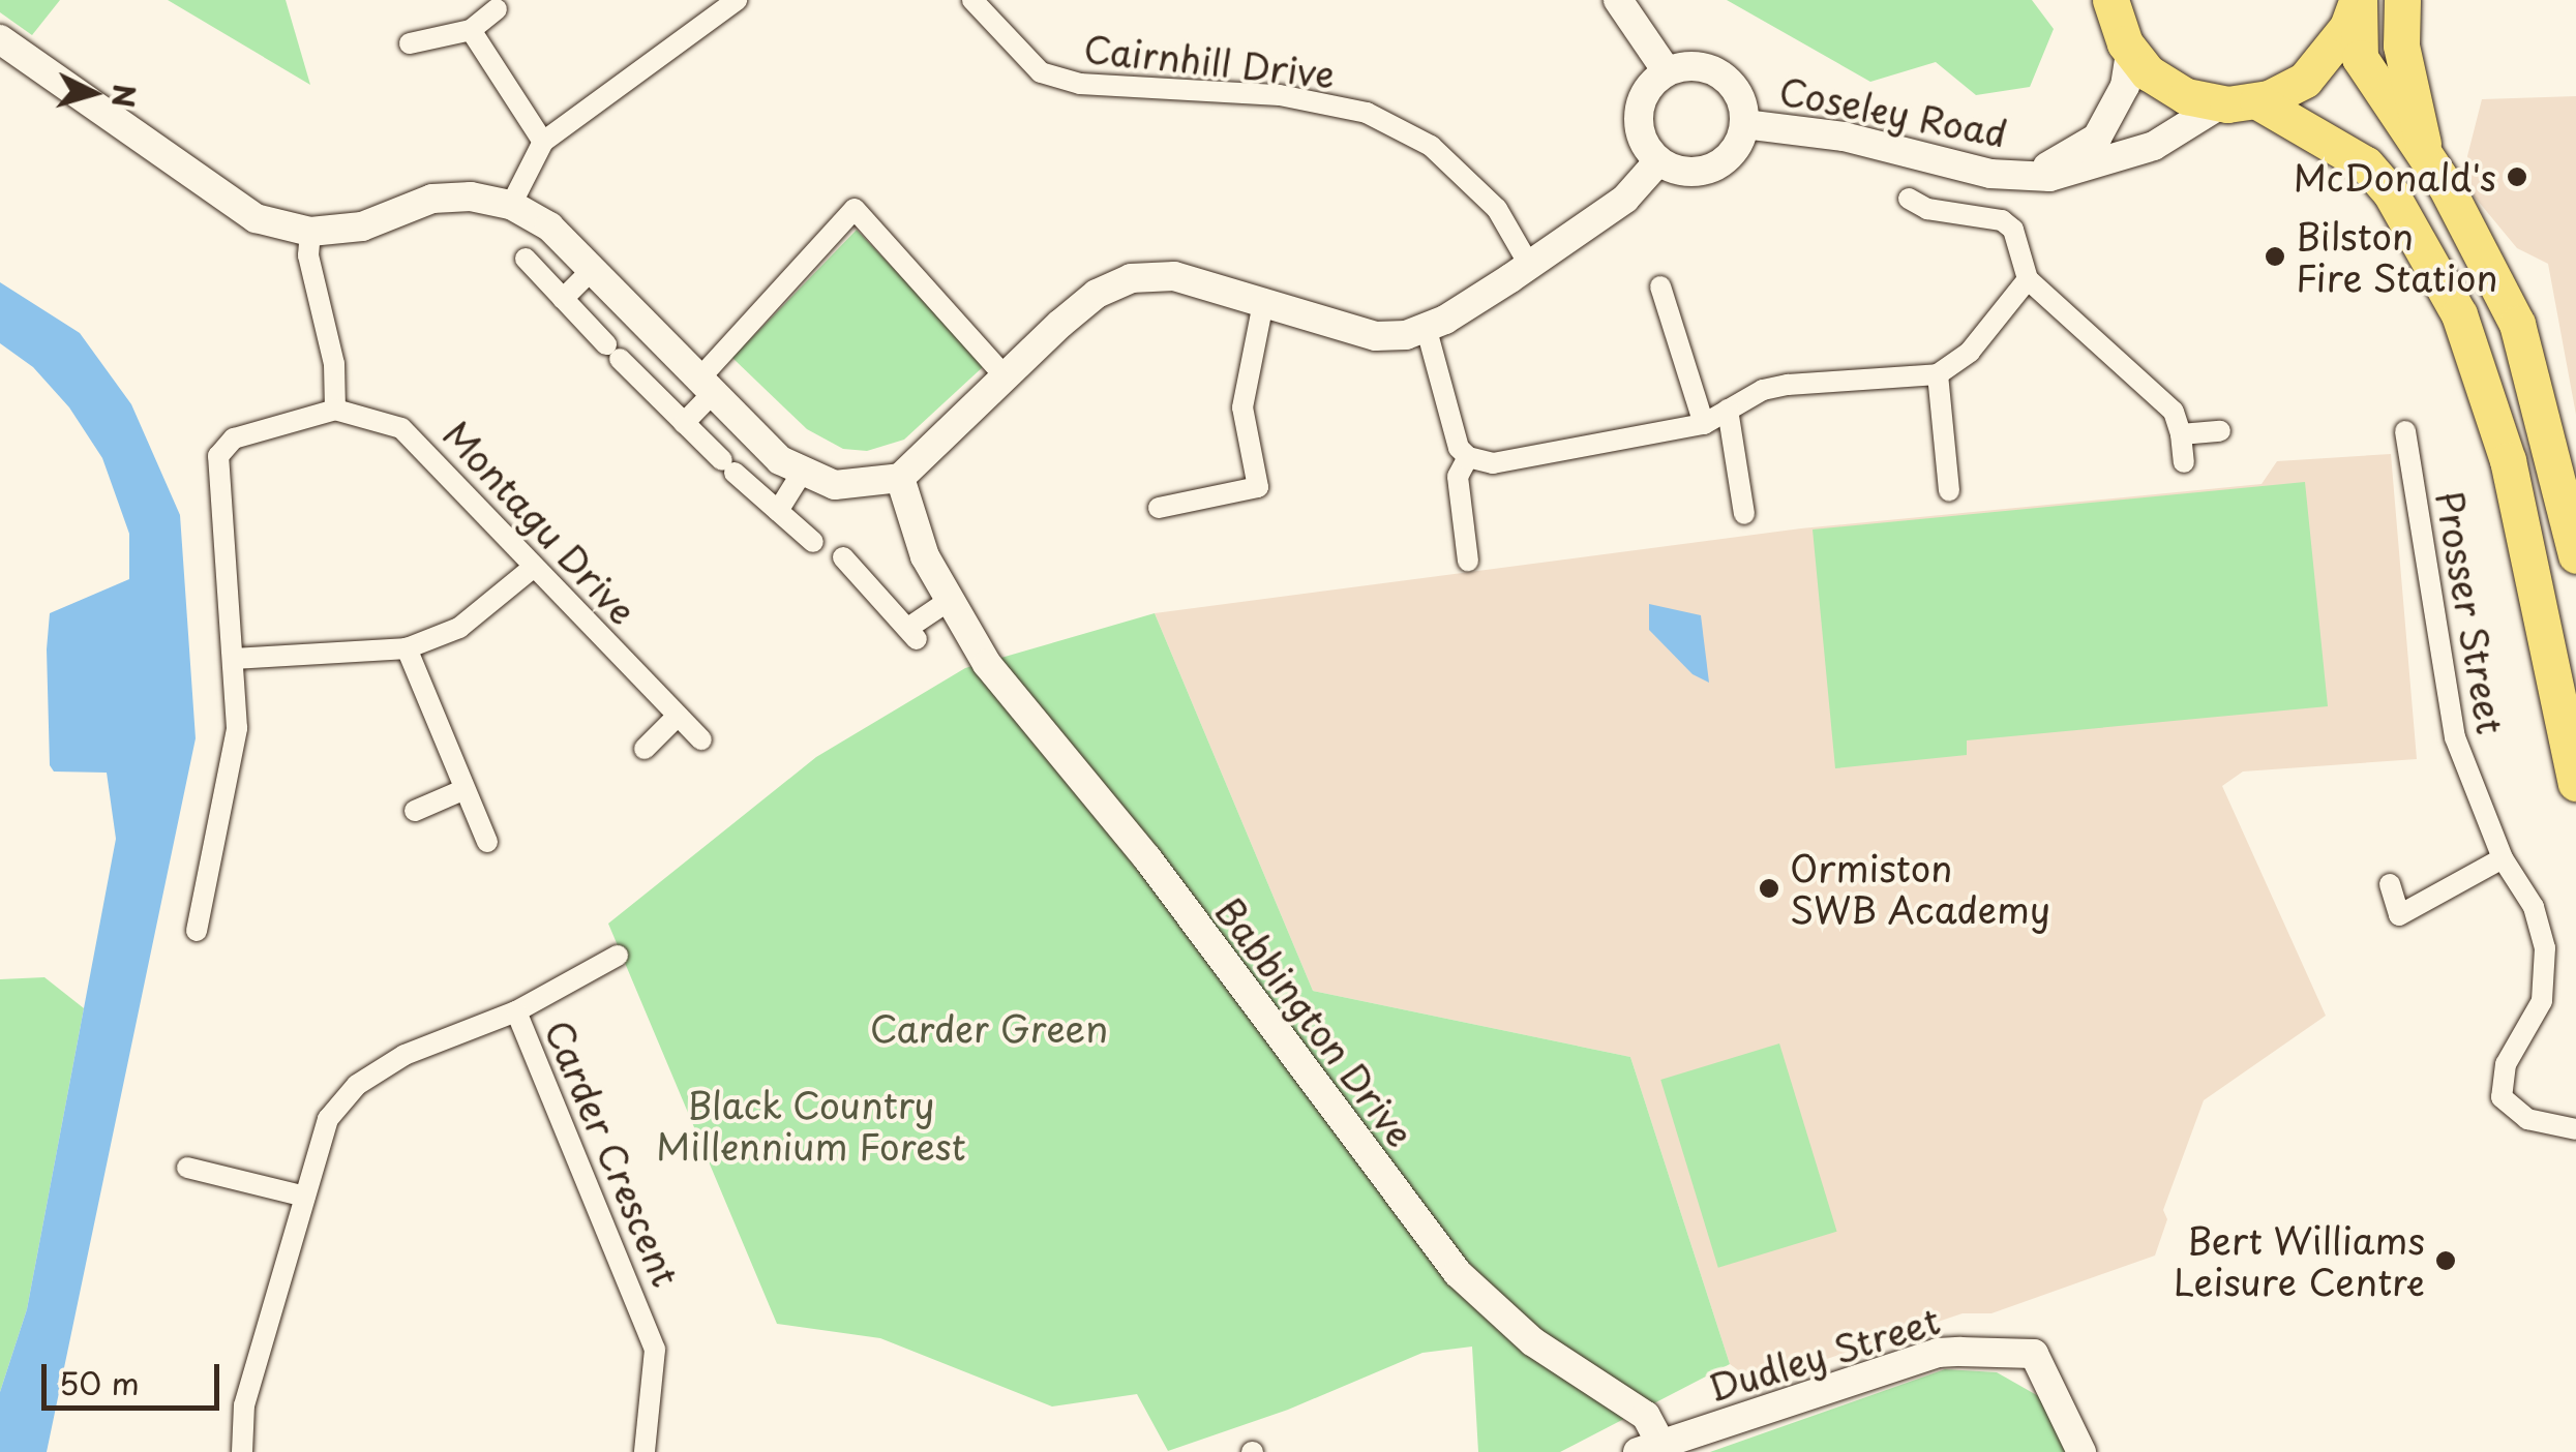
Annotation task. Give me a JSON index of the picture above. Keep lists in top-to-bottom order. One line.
{"streets":{"street":["Cairnhill Drive","Coseley Road","Montagu Drive","Prosser Street","Babbington Drive","Carder Crescent","Dudley Street"]},"crossings":[["Babbington Drive","Dudley Street"]],"parks":["Carder Green","Black Country Millennium Forest"],"places":["McDonald's","Bilston Fire Station","Ormiston SWB Academy","Bert Williams Leisure Centre"],"scale_bar":"50 m","north":"right"}
